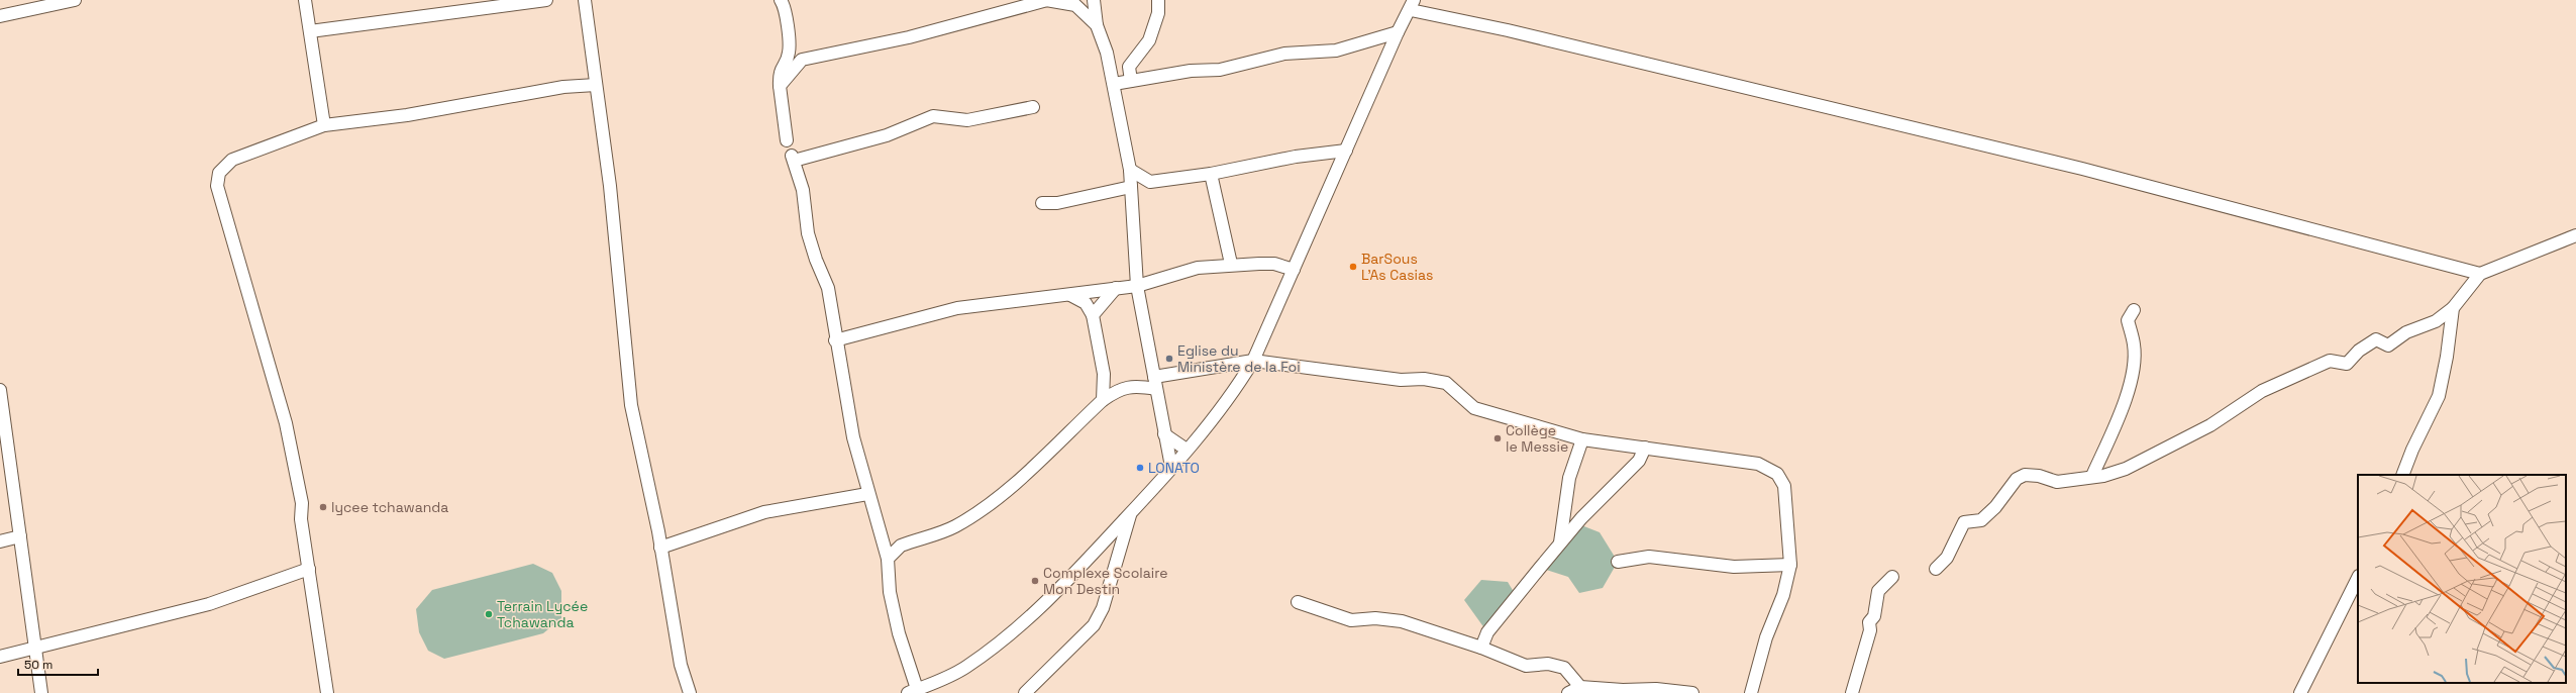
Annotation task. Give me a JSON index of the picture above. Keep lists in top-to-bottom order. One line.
{"places":["BarSous L'As Casias","Eglise du Ministère de la Foi","Collège le Messie","LONATO","lycee tchawanda","Complexe Scolaire Mon Destin","Terrain Lycée Tchawanda"],"scale_bar":"50 m"}
